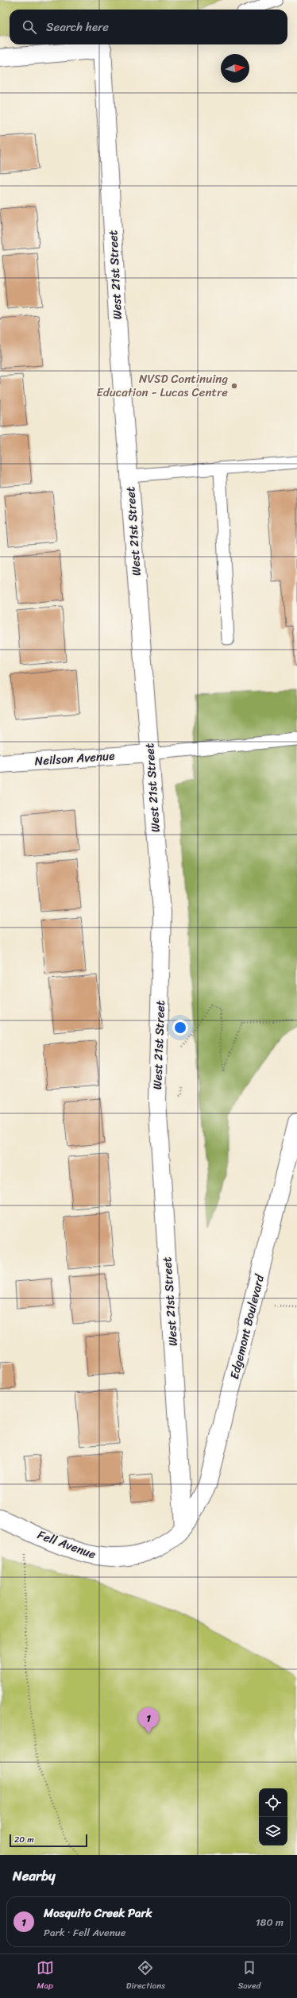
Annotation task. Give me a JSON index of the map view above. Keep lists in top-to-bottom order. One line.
{"streets":{"street":["West 21st Street","Neilson Avenue","Edgemont Boulevard","Fell Avenue"]},"crossings":[["West 21st Street","Neilson Avenue"],["West 21st Street","Edgemont Boulevard"],["West 21st Street","Fell Avenue"],["Edgemont Boulevard","Fell Avenue"]],"places":["NVSD Continuing Education - Lucas Centre"],"scale_bar":"20 m","north":"right","page":{"search":"Search here","pins":"1","scale":"20 m","heading":"Nearby","list":[{"mark":"1","name":"Mosquito Creek Park","note":"Park · Fell Avenue","value":"180 m"}],"nav":["Map","Directions","Saved"]}}
